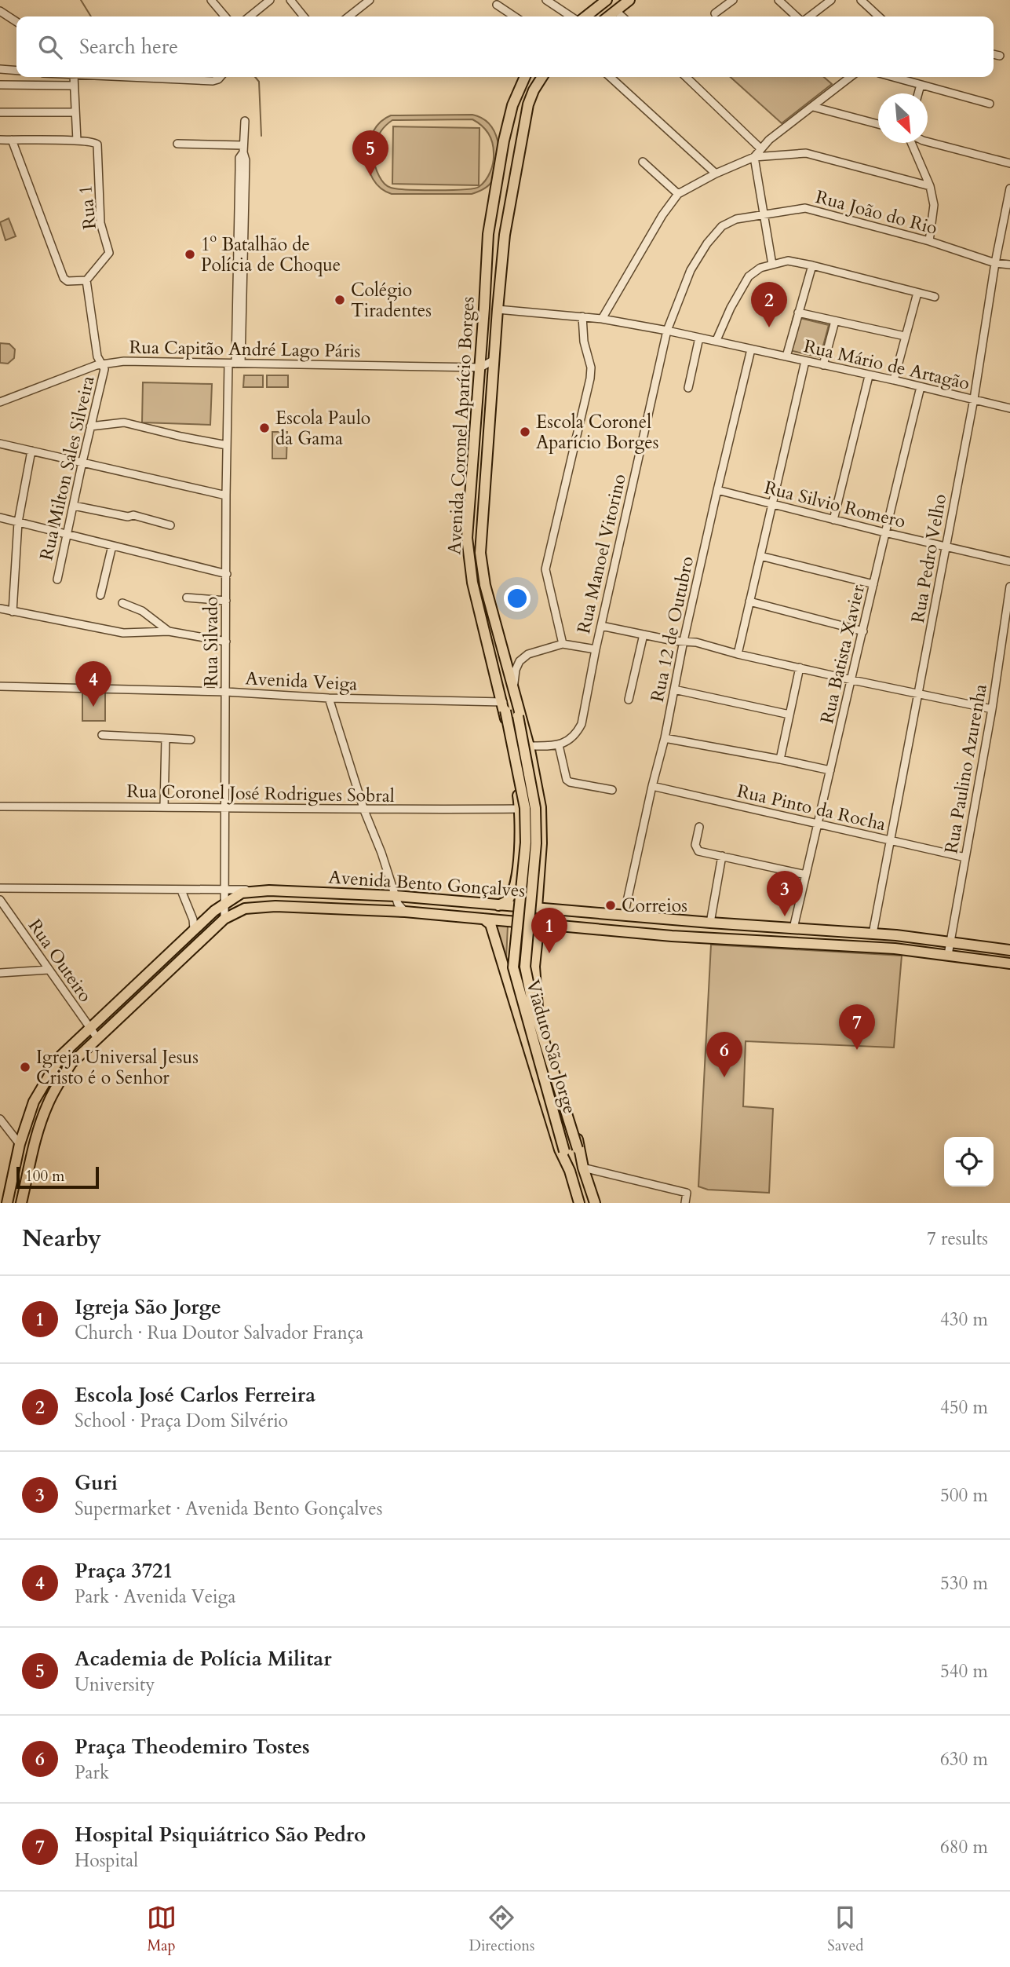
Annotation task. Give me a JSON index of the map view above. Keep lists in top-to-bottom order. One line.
{"streets":{"main road":["Avenida Coronel Aparício Borges","Avenida Bento Gonçalves","Viaduto São Jorge"],"street":["Rua 1","Rua João do Rio","Rua Capitão André Lago Páris","Rua Mário de Artagão","Rua Milton Sales Silveira","Rua Silvio Romero","Rua Manoel Vitorino","Rua Pedro Velho","Rua 12 de Outubro","Rua Silvado","Rua Batista Xavier","Avenida Veiga","Rua Paulino Azurenha","Rua Coronel José Rodrigues Sobral","Rua Pinto da Rocha","Rua Outeiro"]},"crossings":[["Rua João do Rio","Rua Mário de Artagão"],["Rua João do Rio","Rua Manoel Vitorino"],["Rua João do Rio","Rua Pedro Velho"],["Rua Capitão André Lago Páris","Avenida Coronel Aparício Borges"],["Rua Capitão André Lago Páris","Rua Milton Sales Silveira"],["Rua Capitão André Lago Páris","Rua Silvado"],["Rua Mário de Artagão","Avenida Coronel Aparício Borges"],["Rua Mário de Artagão","Rua Manoel Vitorino"],["Rua Mário de Artagão","Rua Pedro Velho"],["Rua Mário de Artagão","Rua 12 de Outubro"],["Rua Mário de Artagão","Rua Batista Xavier"],["Avenida Coronel Aparício Borges","Avenida Veiga"],["Avenida Coronel Aparício Borges","Rua Coronel José Rodrigues Sobral"],["Avenida Coronel Aparício Borges","Avenida Bento Gonçalves"],["Avenida Coronel Aparício Borges","Viaduto São Jorge"],["Rua Silvio Romero","Rua Pedro Velho"],["Rua Silvio Romero","Rua 12 de Outubro"],["Rua Silvio Romero","Rua Batista Xavier"],["Rua Pedro Velho","Rua Pinto da Rocha"],["Rua Pedro Velho","Avenida Bento Gonçalves"],["Rua 12 de Outubro","Rua Pinto da Rocha"],["Rua 12 de Outubro","Avenida Bento Gonçalves"],["Rua Silvado","Avenida Veiga"],["Rua Silvado","Rua Coronel José Rodrigues Sobral"],["Rua Silvado","Avenida Bento Gonçalves"],["Rua Batista Xavier","Rua Pinto da Rocha"],["Rua Batista Xavier","Avenida Bento Gonçalves"],["Avenida Veiga","Viaduto São Jorge"],["Rua Paulino Azurenha","Rua Pinto da Rocha"],["Rua Paulino Azurenha","Avenida Bento Gonçalves"],["Avenida Bento Gonçalves","Rua Outeiro"]],"places":["1º Batalhão de Polícia de Choque","Colégio Tiradentes","Escola Paulo da Gama","Escola Coronel Aparício Borges","Correios","Igreja Universal Jesus Cristo é o Senhor"],"scale_bar":"100 m","north":"bottom right","page":{"search":"Search here","pins":["5","2","4","3","1","7","6"],"scale":"100 m","heading":["Nearby","7 results"],"list":[{"mark":"1","name":"Igreja São Jorge","note":"Church · Rua Doutor Salvador França","value":"430 m"},{"mark":"2","name":"Escola José Carlos Ferreira","note":"School · Praça Dom Silvério","value":"450 m"},{"mark":"3","name":"Guri","note":"Supermarket · Avenida Bento Gonçalves","value":"500 m"},{"mark":"4","name":"Praça 3721","note":"Park · Avenida Veiga","value":"530 m"},{"mark":"5","name":"Academia de Polícia Militar","note":"University","value":"540 m"},{"mark":"6","name":"Praça Theodemiro Tostes","note":"Park","value":"630 m"},{"mark":"7","name":"Hospital Psiquiátrico São Pedro","note":"Hospital","value":"680 m"}],"nav":["Map","Directions","Saved"]}}
